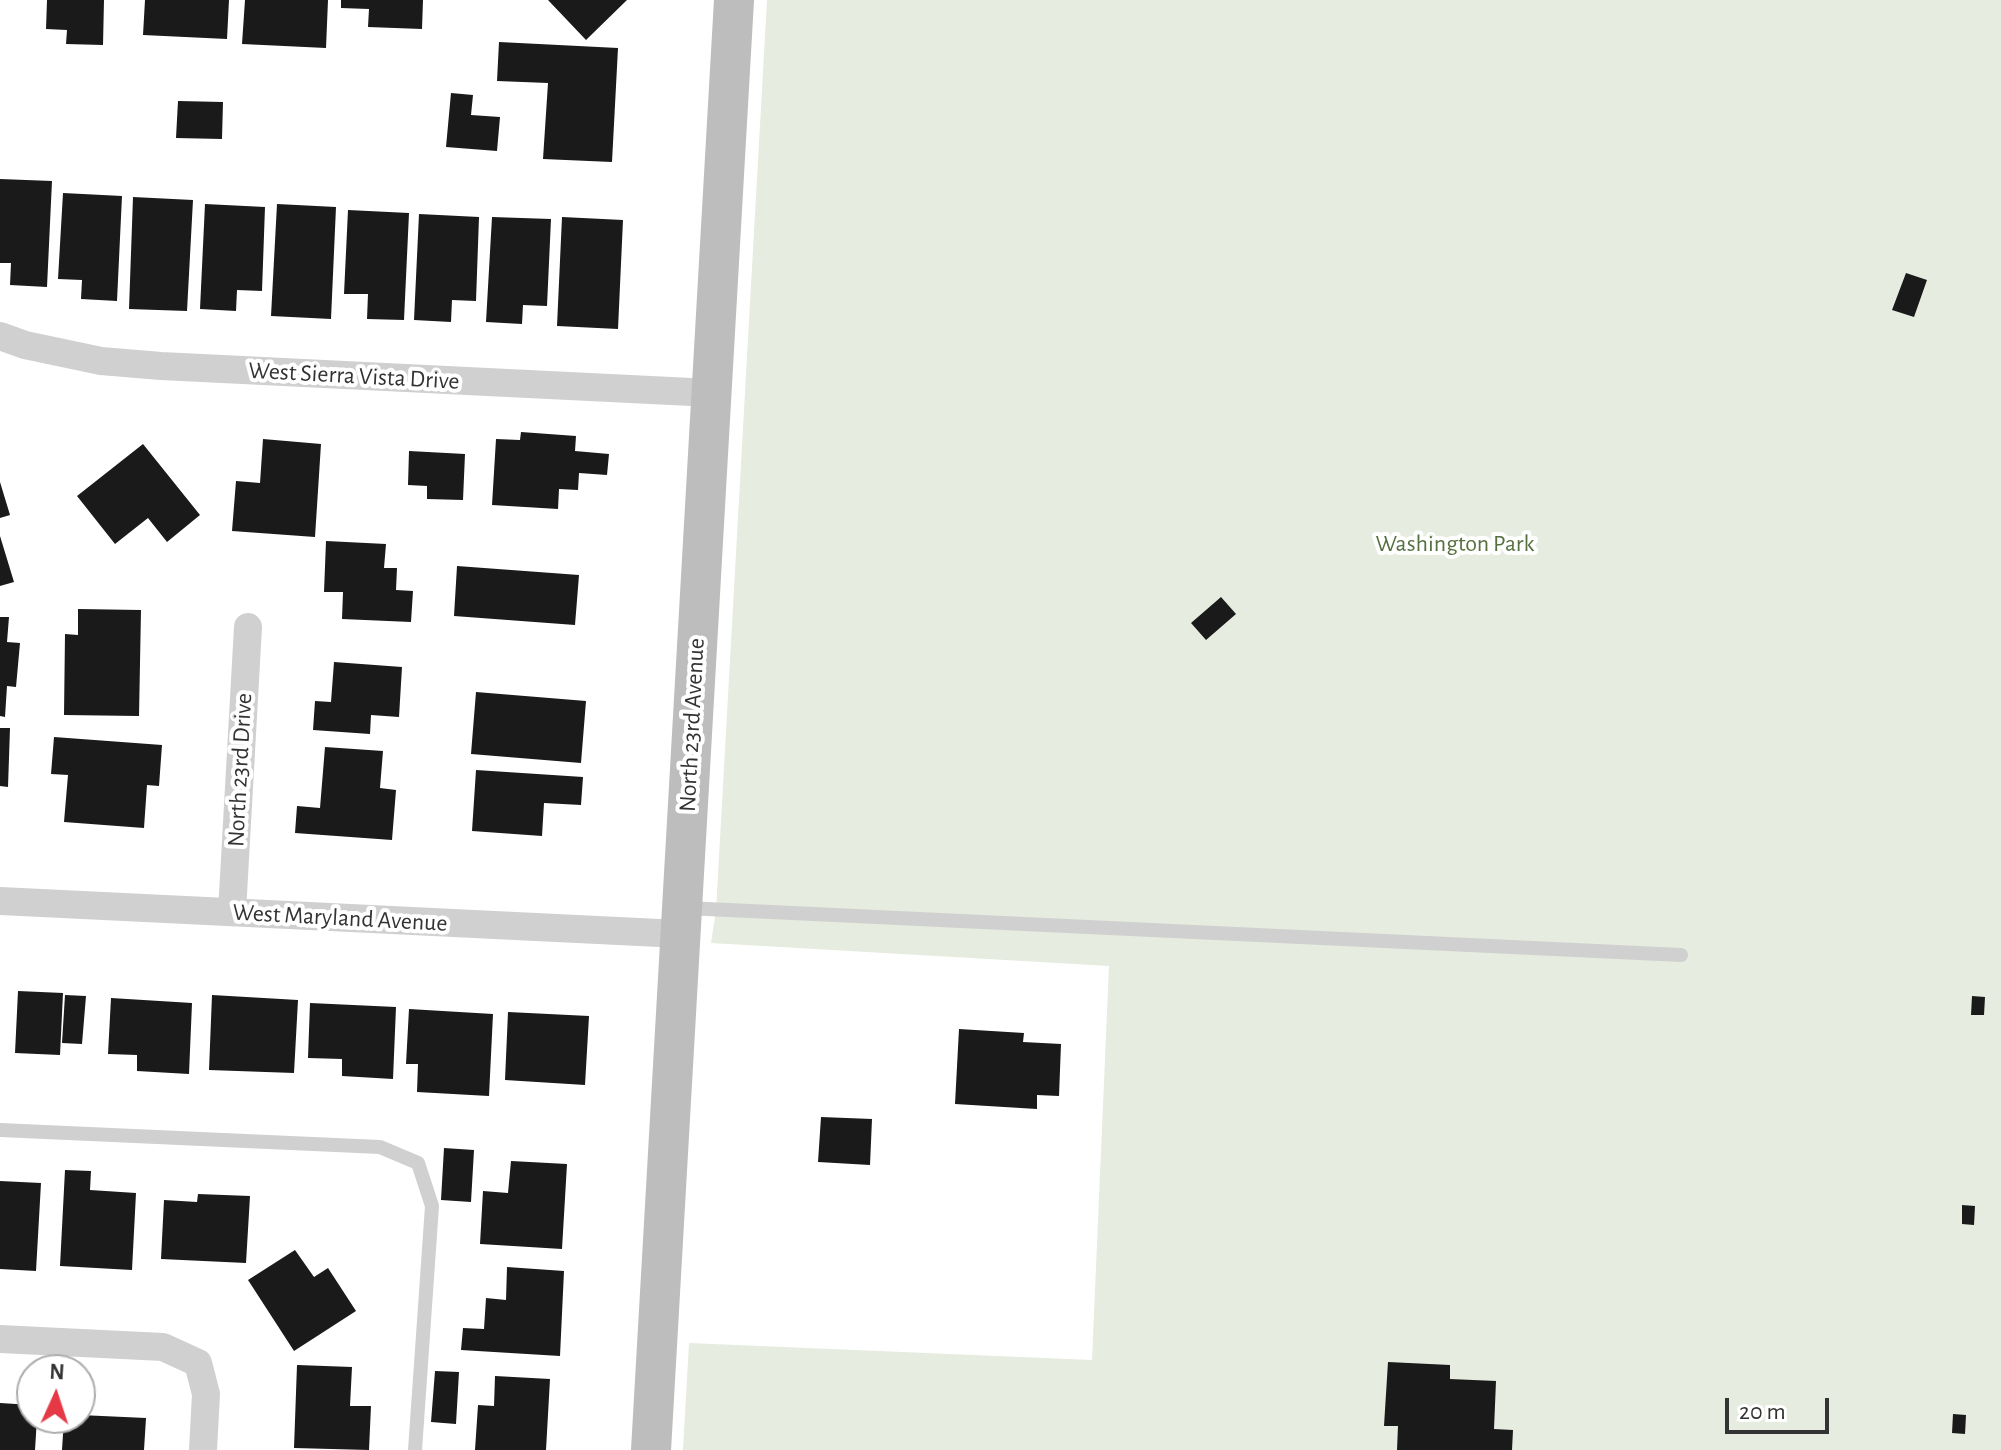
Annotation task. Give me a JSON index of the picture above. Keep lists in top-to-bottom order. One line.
{"streets":{"street":["West Sierra Vista Drive","North 23rd Avenue","North 23rd Drive","West Maryland Avenue"]},"crossings":[["West Sierra Vista Drive","North 23rd Avenue"],["North 23rd Avenue","West Maryland Avenue"],["North 23rd Drive","West Maryland Avenue"]],"parks":["Washington Park"],"scale_bar":"20 m","north":"top"}
